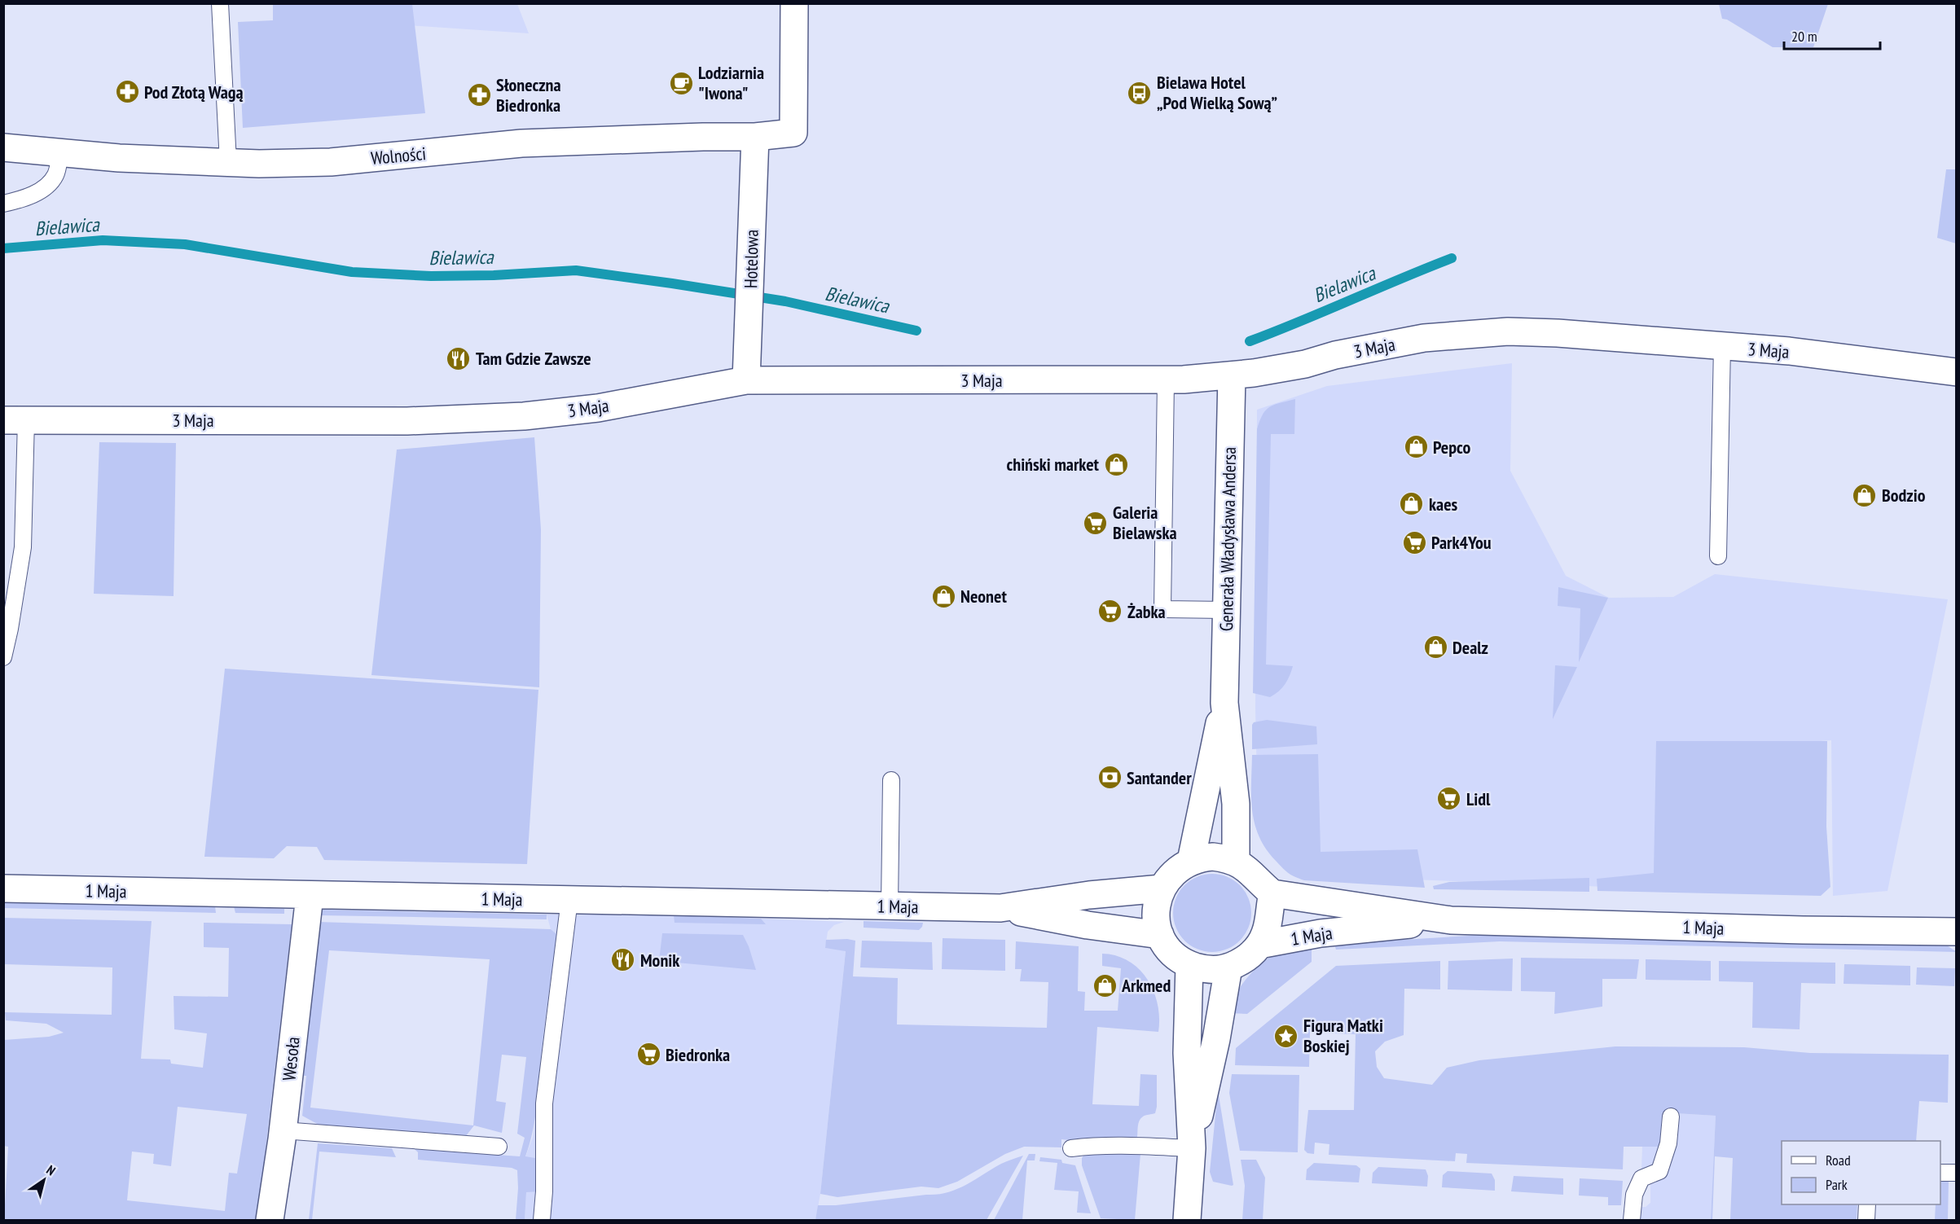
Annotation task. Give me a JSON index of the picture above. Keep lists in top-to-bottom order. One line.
{"streets":{"street":["Wolności","Hotelowa","3 Maja","Generała Władysława Andersa","1 Maja","Wesoła"]},"crossings":[["Wolności","Hotelowa"],["Hotelowa","3 Maja"],["3 Maja","Generała Władysława Andersa"],["Generała Władysława Andersa","1 Maja"],["1 Maja","Wesoła"]],"water":["Bielawica"],"places":{"cafe":["Lodziarnia \"Iwona\""],"pharmacy":["Pod Złotą Wagą","Słoneczna Biedronka"],"bus stop":["Bielawa Hotel „Pod Wielką Sową”"],"restaurant":["Tam Gdzie Zawsze","Monik"],"shop":["Pepco","chiński market","Bodzio","kaes","Neonet","Dealz","Arkmed"],"supermarket":["Galeria Bielawska","Park4You","Żabka","Lidl","Biedronka"],"bank":["Santander"],"place":["Figura Matki Boskiej"]},"legend":["Road","Park"],"scale_bar":"20 m","north":"top right"}
